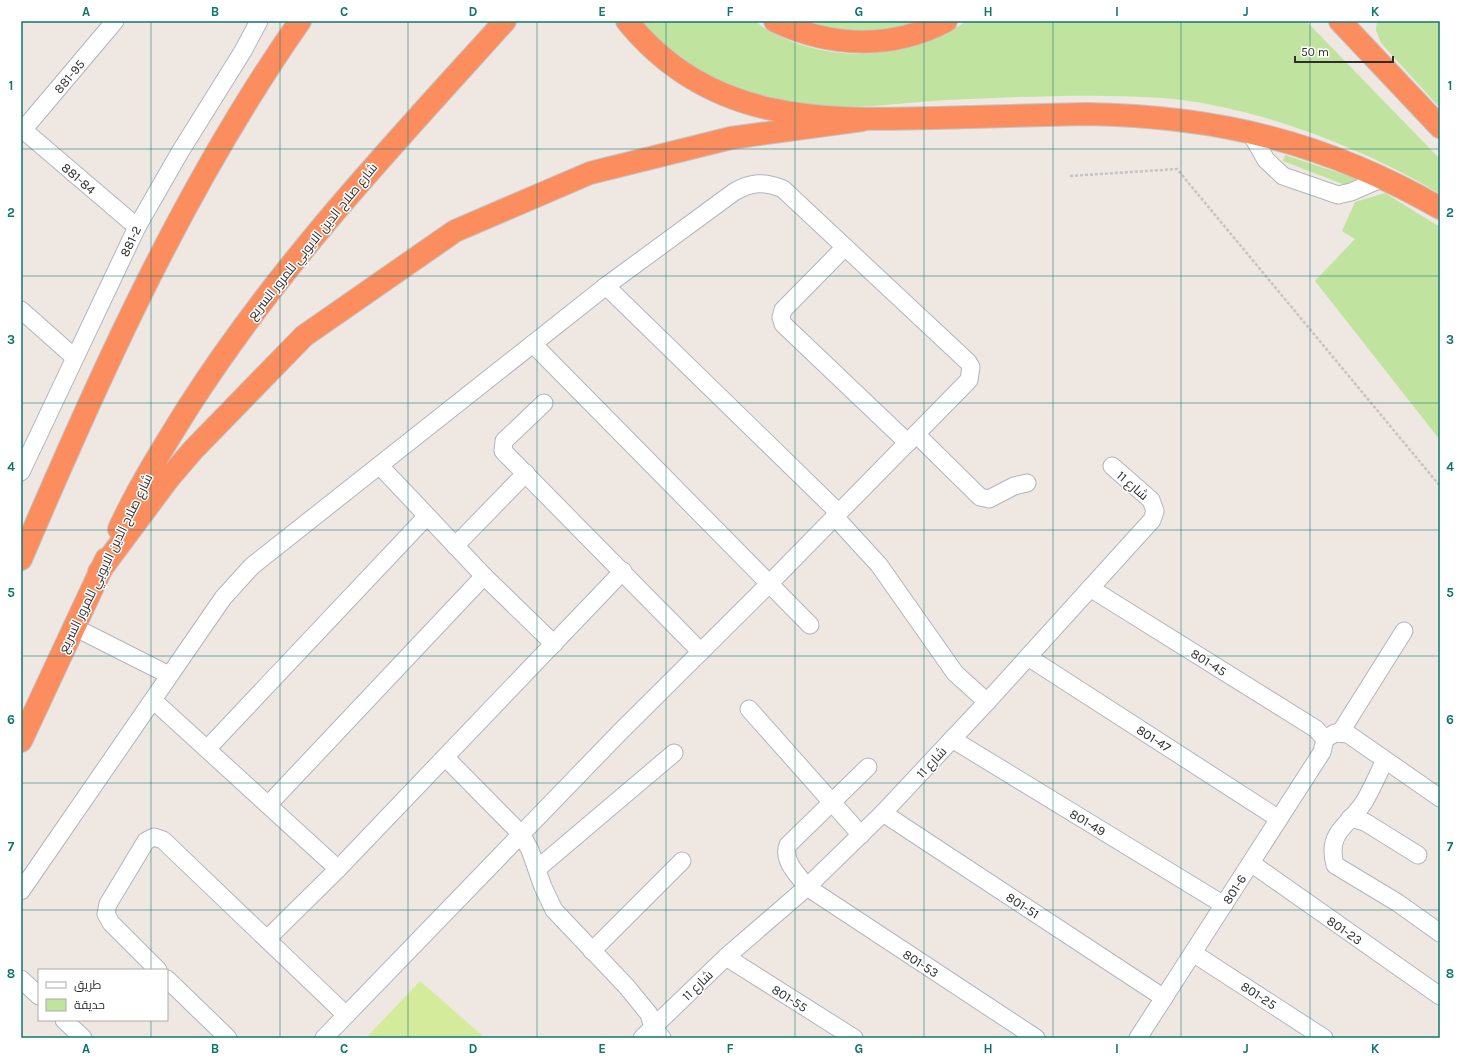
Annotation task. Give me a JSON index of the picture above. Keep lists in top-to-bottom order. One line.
{"streets":{"highway":["شارع صلاح الدين الايوبي للمرور السريع"],"street":["881-95","881-84","881-2","شارع 11","801-45","801-47","801-49","801-6","801-51","801-23","801-53","801-25","801-55"]},"crossings":[["881-95","881-84"],["881-84","881-2"],["شارع 11","801-45"],["شارع 11","801-47"],["شارع 11","801-49"],["شارع 11","801-51"],["شارع 11","801-53"],["شارع 11","801-55"],["801-45","801-6"],["801-47","801-6"],["801-49","801-6"],["801-6","801-51"],["801-6","801-23"],["801-6","801-25"]],"legend":["طريق","حديقة"],"scale_bar":"50 m","grid":{"columns":["A","B","C","D","E","F","G","H","I","J","K"],"rows":["1","2","3","4","5","6","7","8"]}}
